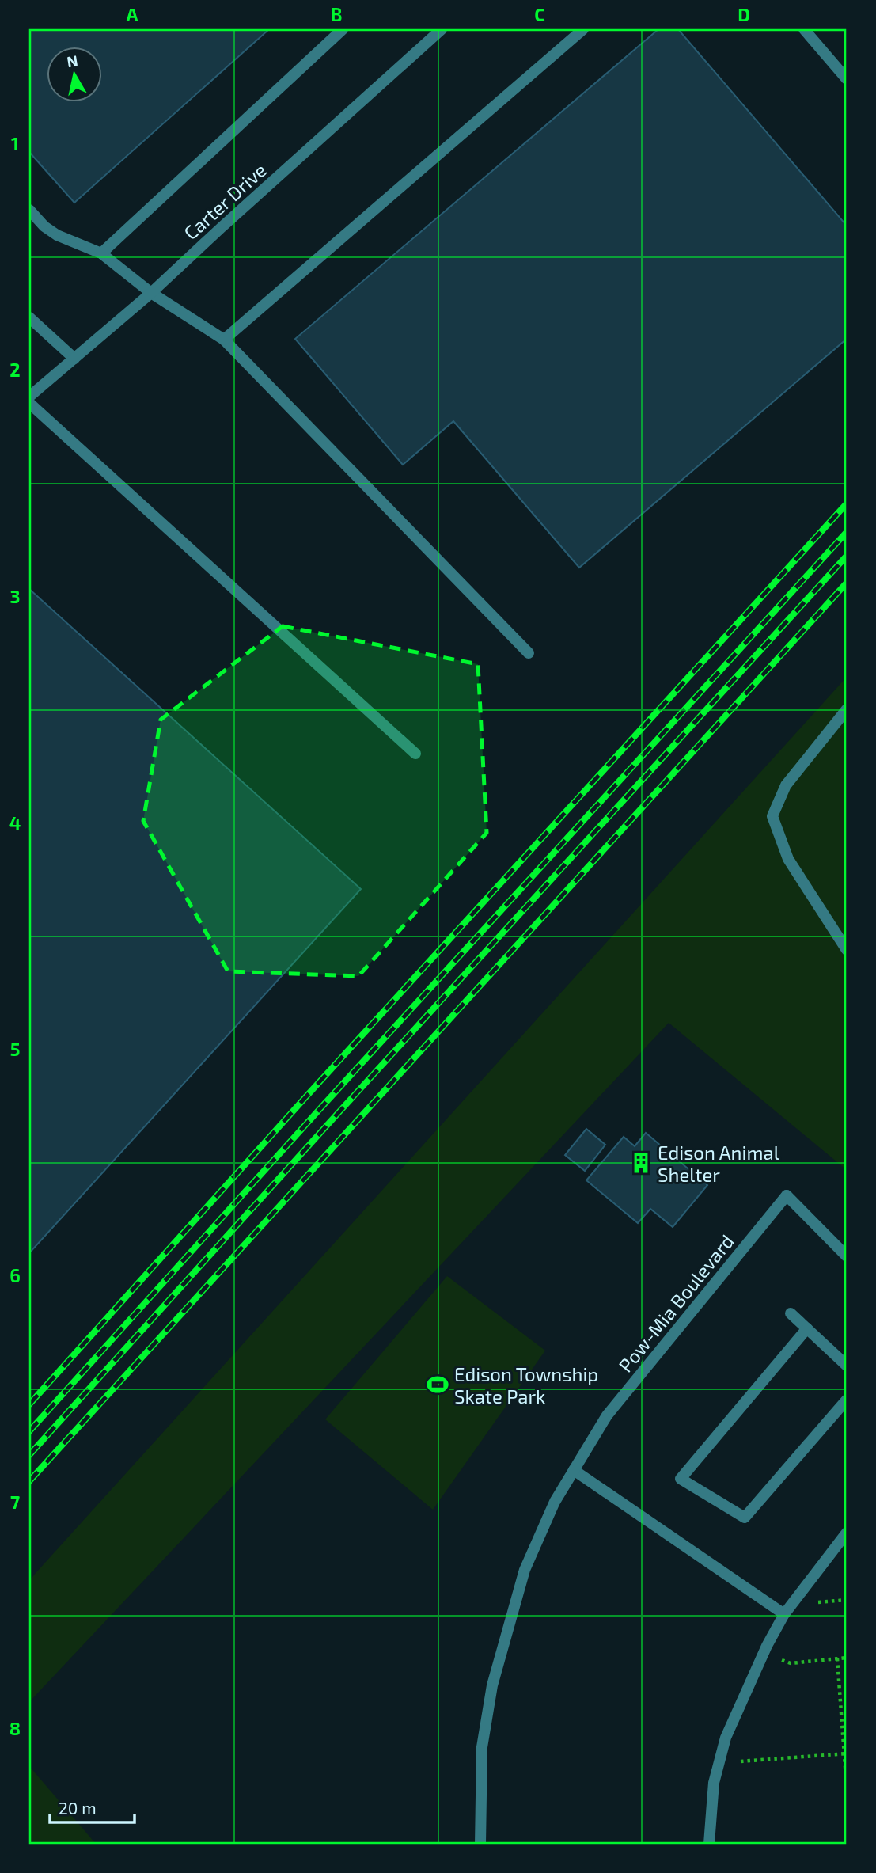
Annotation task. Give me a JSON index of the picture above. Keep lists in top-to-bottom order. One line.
{"streets":{"street":["Carter Drive","Pow-Mia Boulevard"]},"places":{"building":["Edison Animal Shelter"],"sports":["Edison Township Skate Park"]},"scale_bar":"20 m","north":"top","grid":{"columns":["A","B","C","D"],"rows":["1","2","3","4","5","6","7","8"]}}
